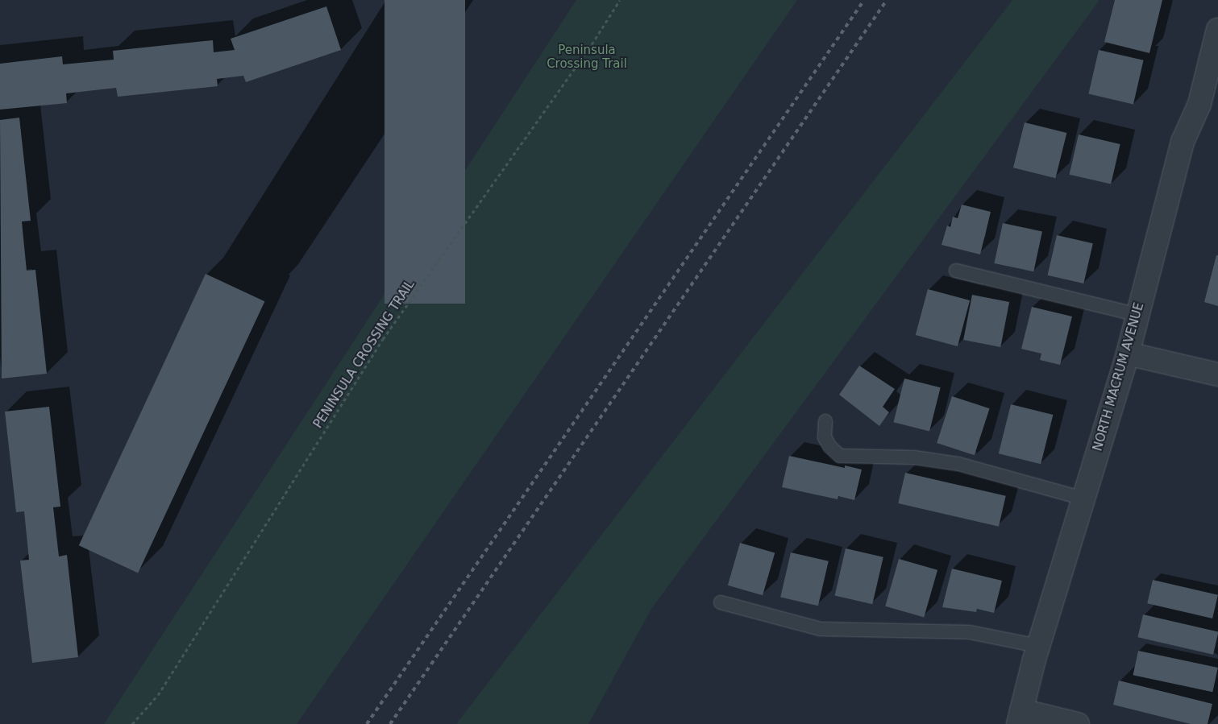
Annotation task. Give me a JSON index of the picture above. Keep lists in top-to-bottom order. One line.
{"streets":{"street":["NORTH MACRUM AVENUE"],"path":["PENINSULA CROSSING TRAIL"]},"parks":["Peninsula Crossing Trail"]}
